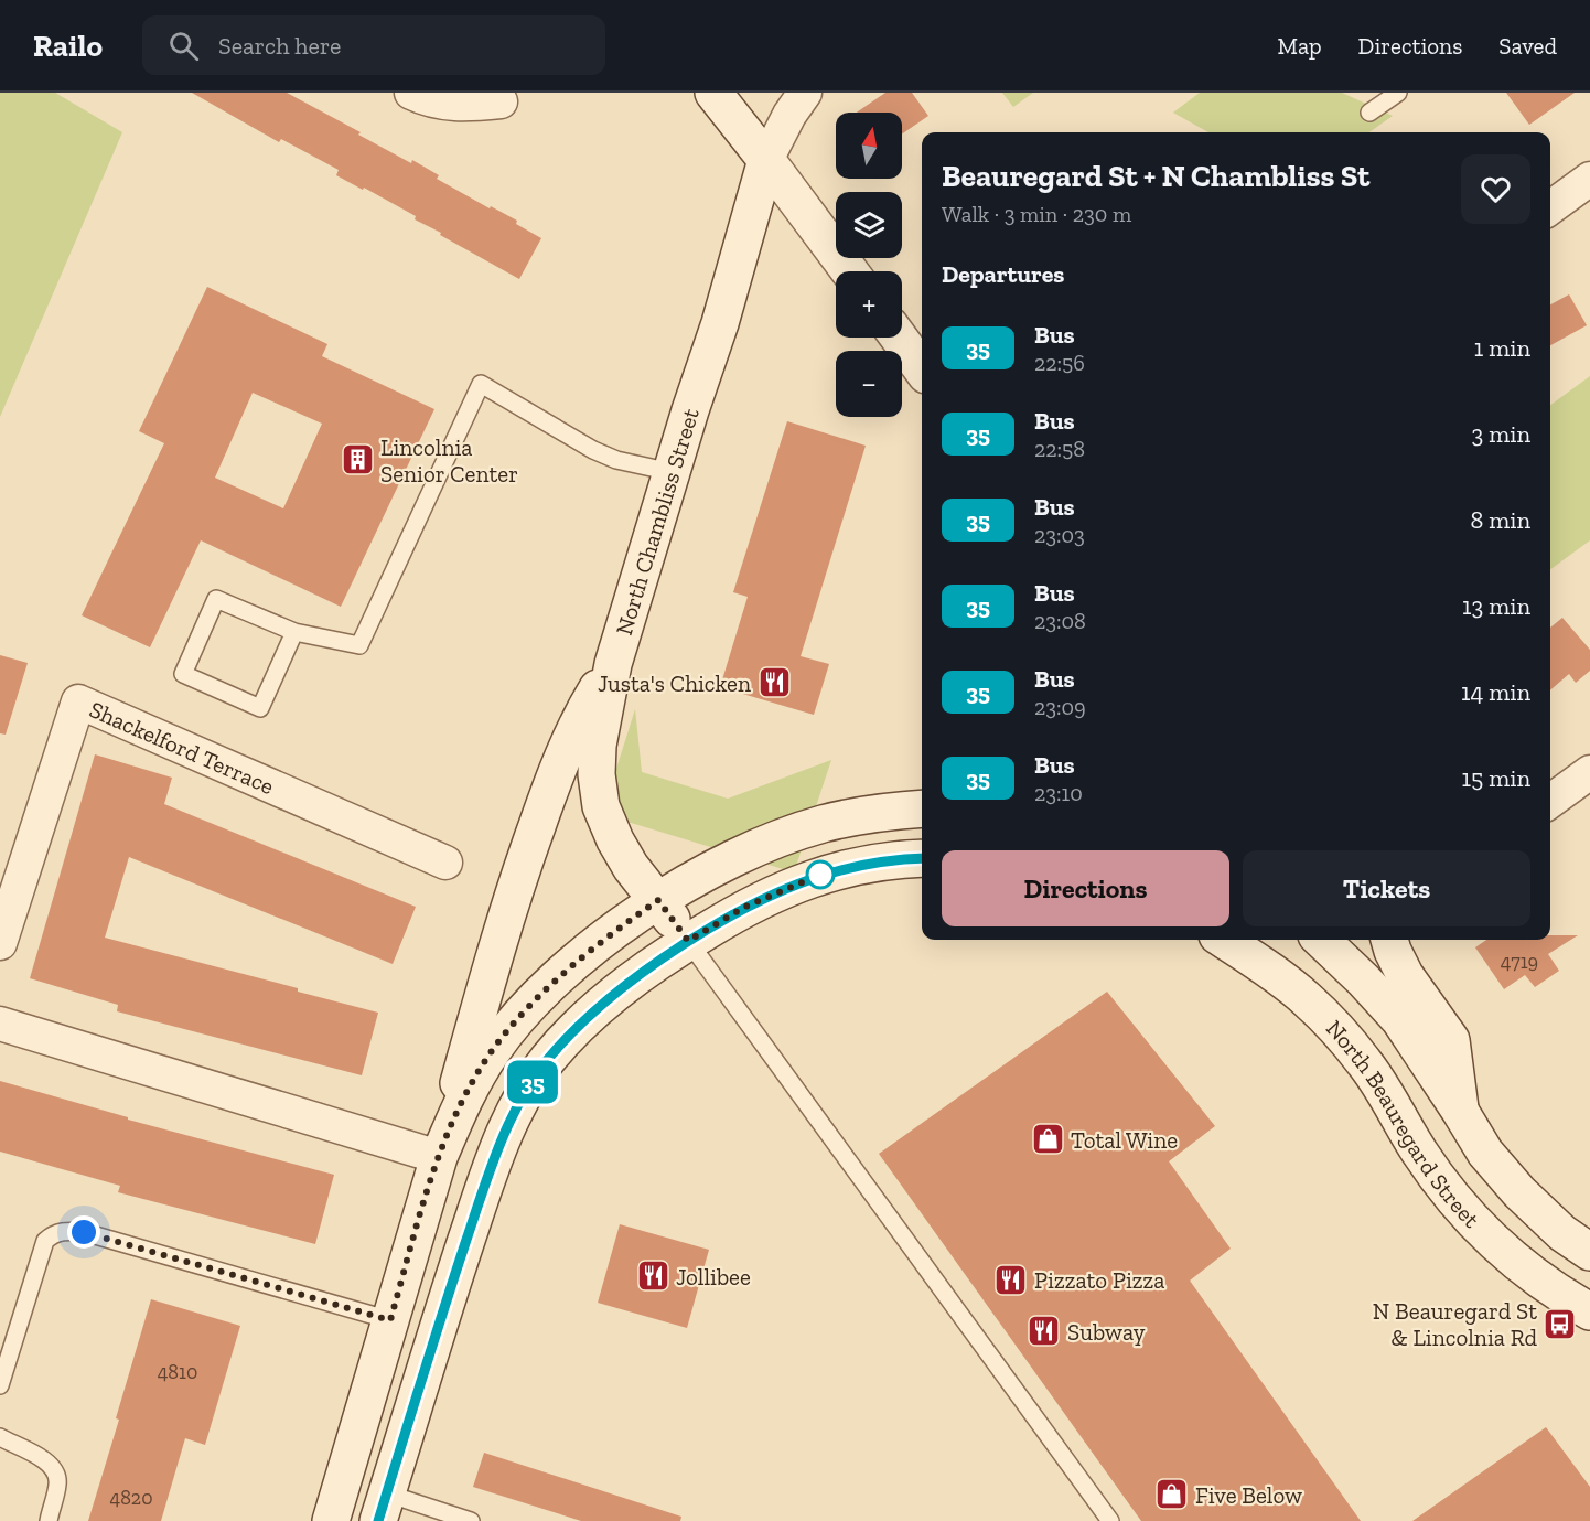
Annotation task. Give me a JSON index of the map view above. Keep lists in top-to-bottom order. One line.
{"streets":{"main road":["North Chambliss Street","North Beauregard Street"],"street":["Shackelford Terrace"]},"places":{"building":["Lincolnia Senior Center"],"restaurant":["Justa's Chicken","Jollibee","Pizzato Pizza","Subway"],"shop":["Total Wine","Five Below"],"bus stop":["N Beauregard St & Lincolnia Rd"]},"lines":["bus line 35"],"house_numbers":["4719","4810","4820"],"north":"top","page":{"header":"Railo","search":"Search here","nav":["Map","Directions","Saved"],"on_map":"35","map_buttons":["+","−"],"heading":[["Beauregard St + N Chambliss St","Walk · 3 min · 230 m"],"Departures"],"list":[{"mark":"35","name":"Bus","note":"22:56","value":"1 min"},{"mark":"35","name":"Bus","note":"22:58","value":"3 min"},{"mark":"35","name":"Bus","note":"23:03","value":"8 min"},{"mark":"35","name":"Bus","note":"23:08","value":"13 min"},{"mark":"35","name":"Bus","note":"23:09","value":"14 min"},{"mark":"35","name":"Bus","note":"23:10","value":"15 min"}],"buttons":["Directions","Tickets"]}}
